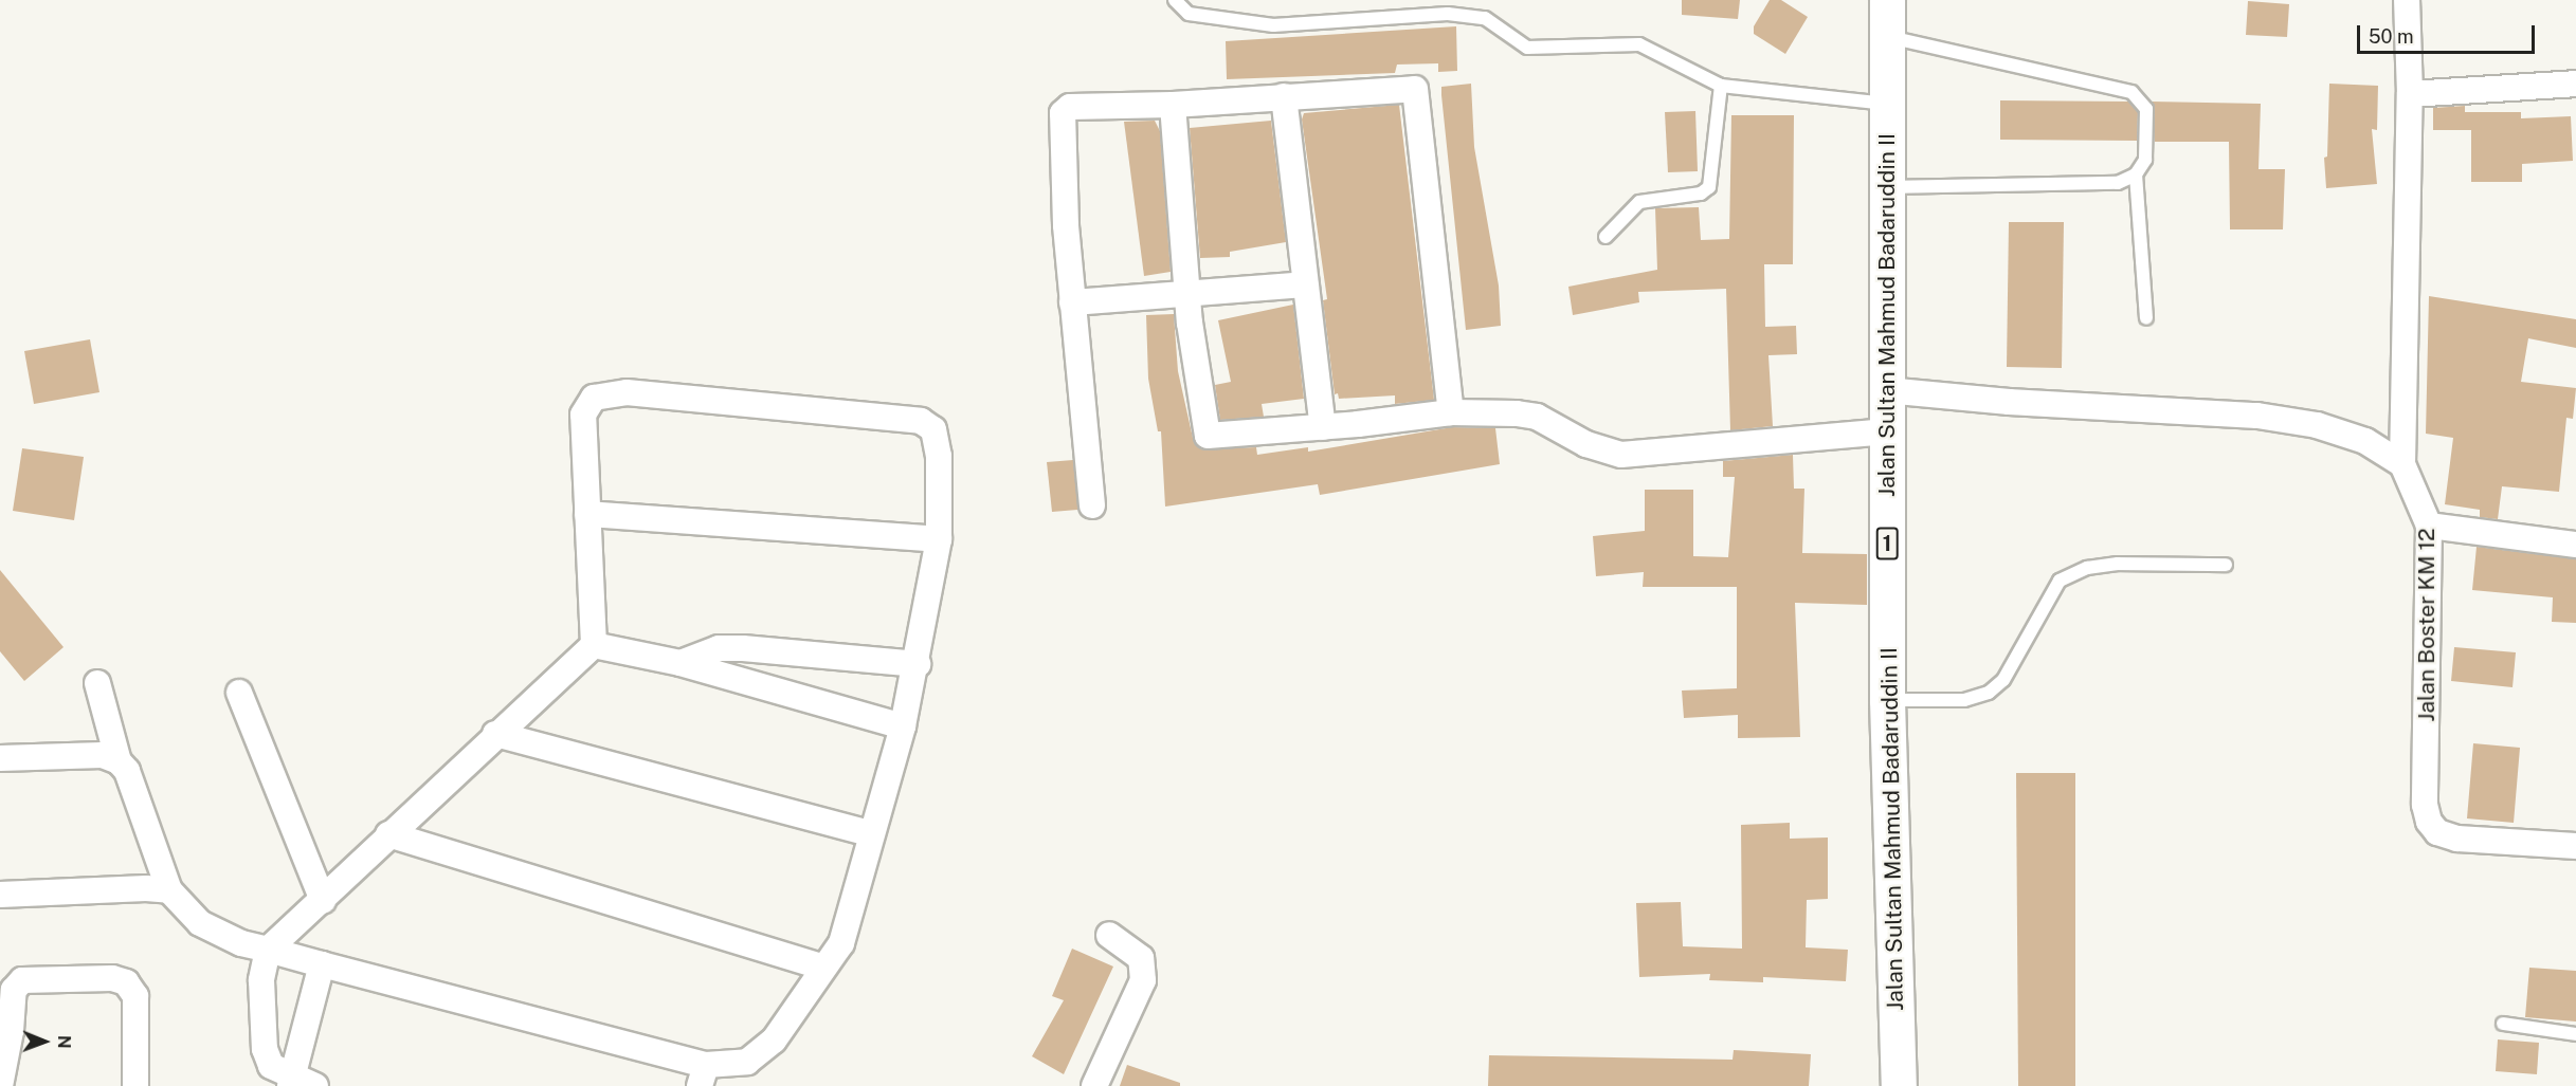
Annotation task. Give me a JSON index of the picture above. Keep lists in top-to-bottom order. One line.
{"streets":{"highway":["Jalan Sultan Mahmud Badaruddin II","1"],"street":["Jalan Boster KM 12"]},"scale_bar":"50 m","north":"right"}
